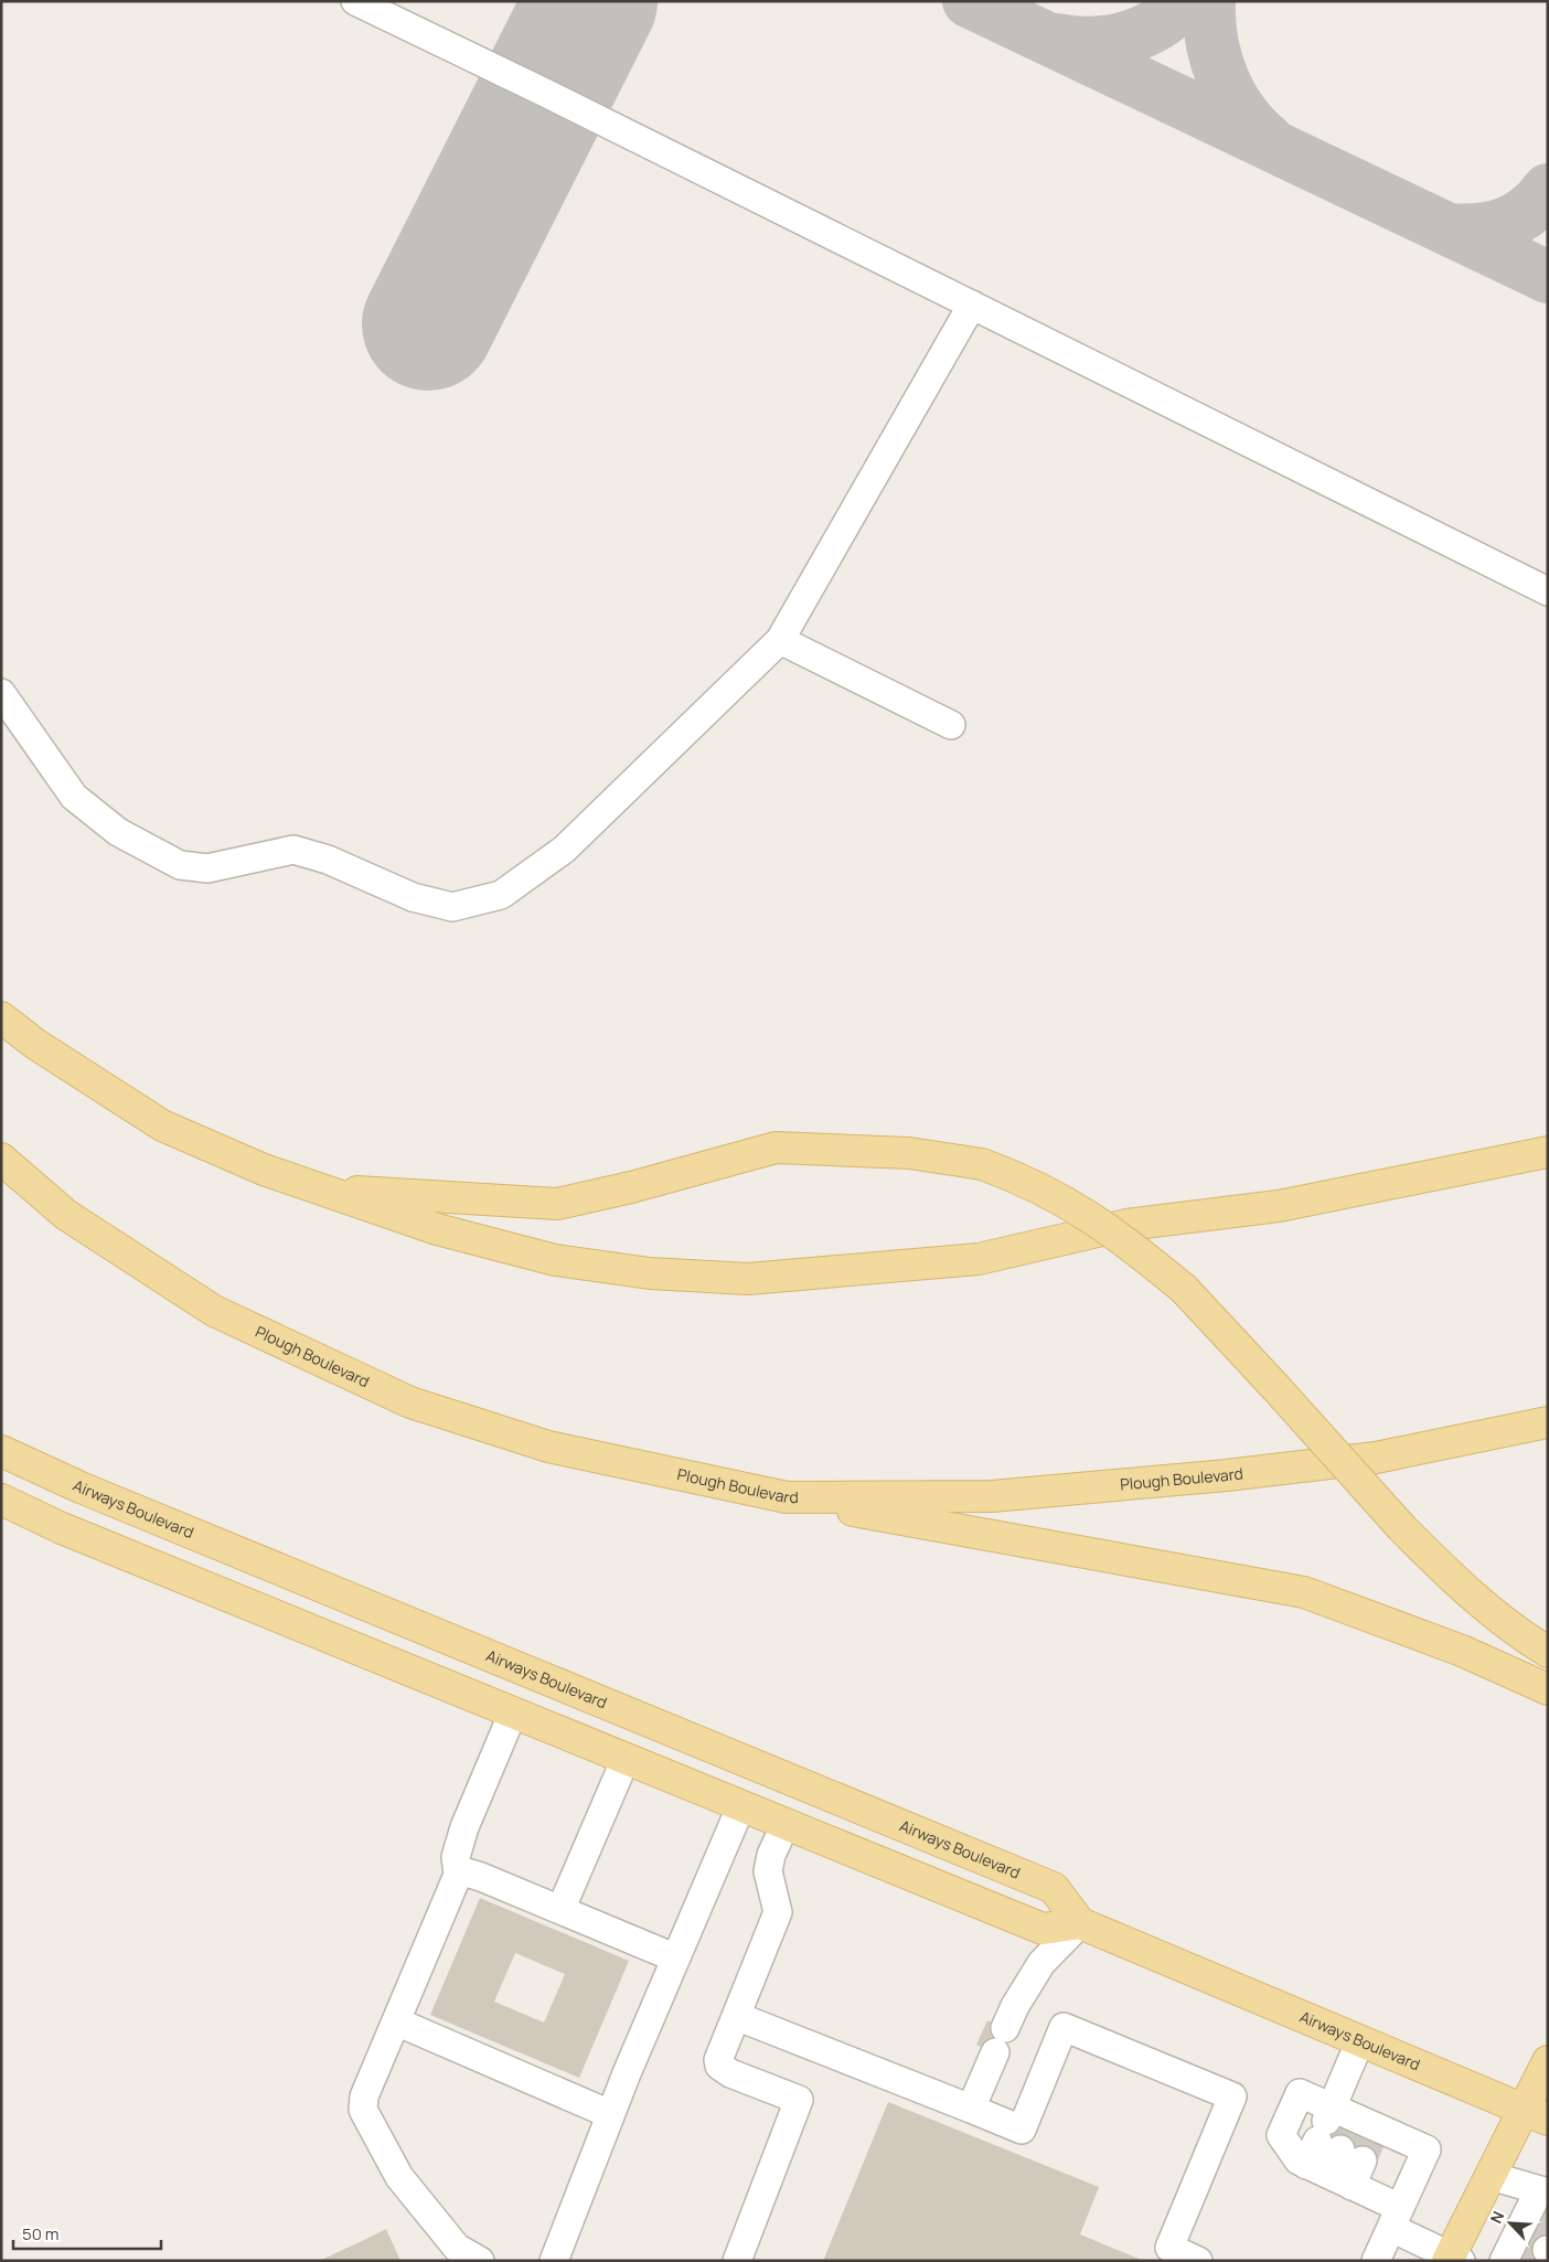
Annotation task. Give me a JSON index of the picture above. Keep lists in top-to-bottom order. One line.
{"streets":{"main road":["Plough Boulevard","Airways Boulevard"]},"scale_bar":"50 m","north":"top left"}
